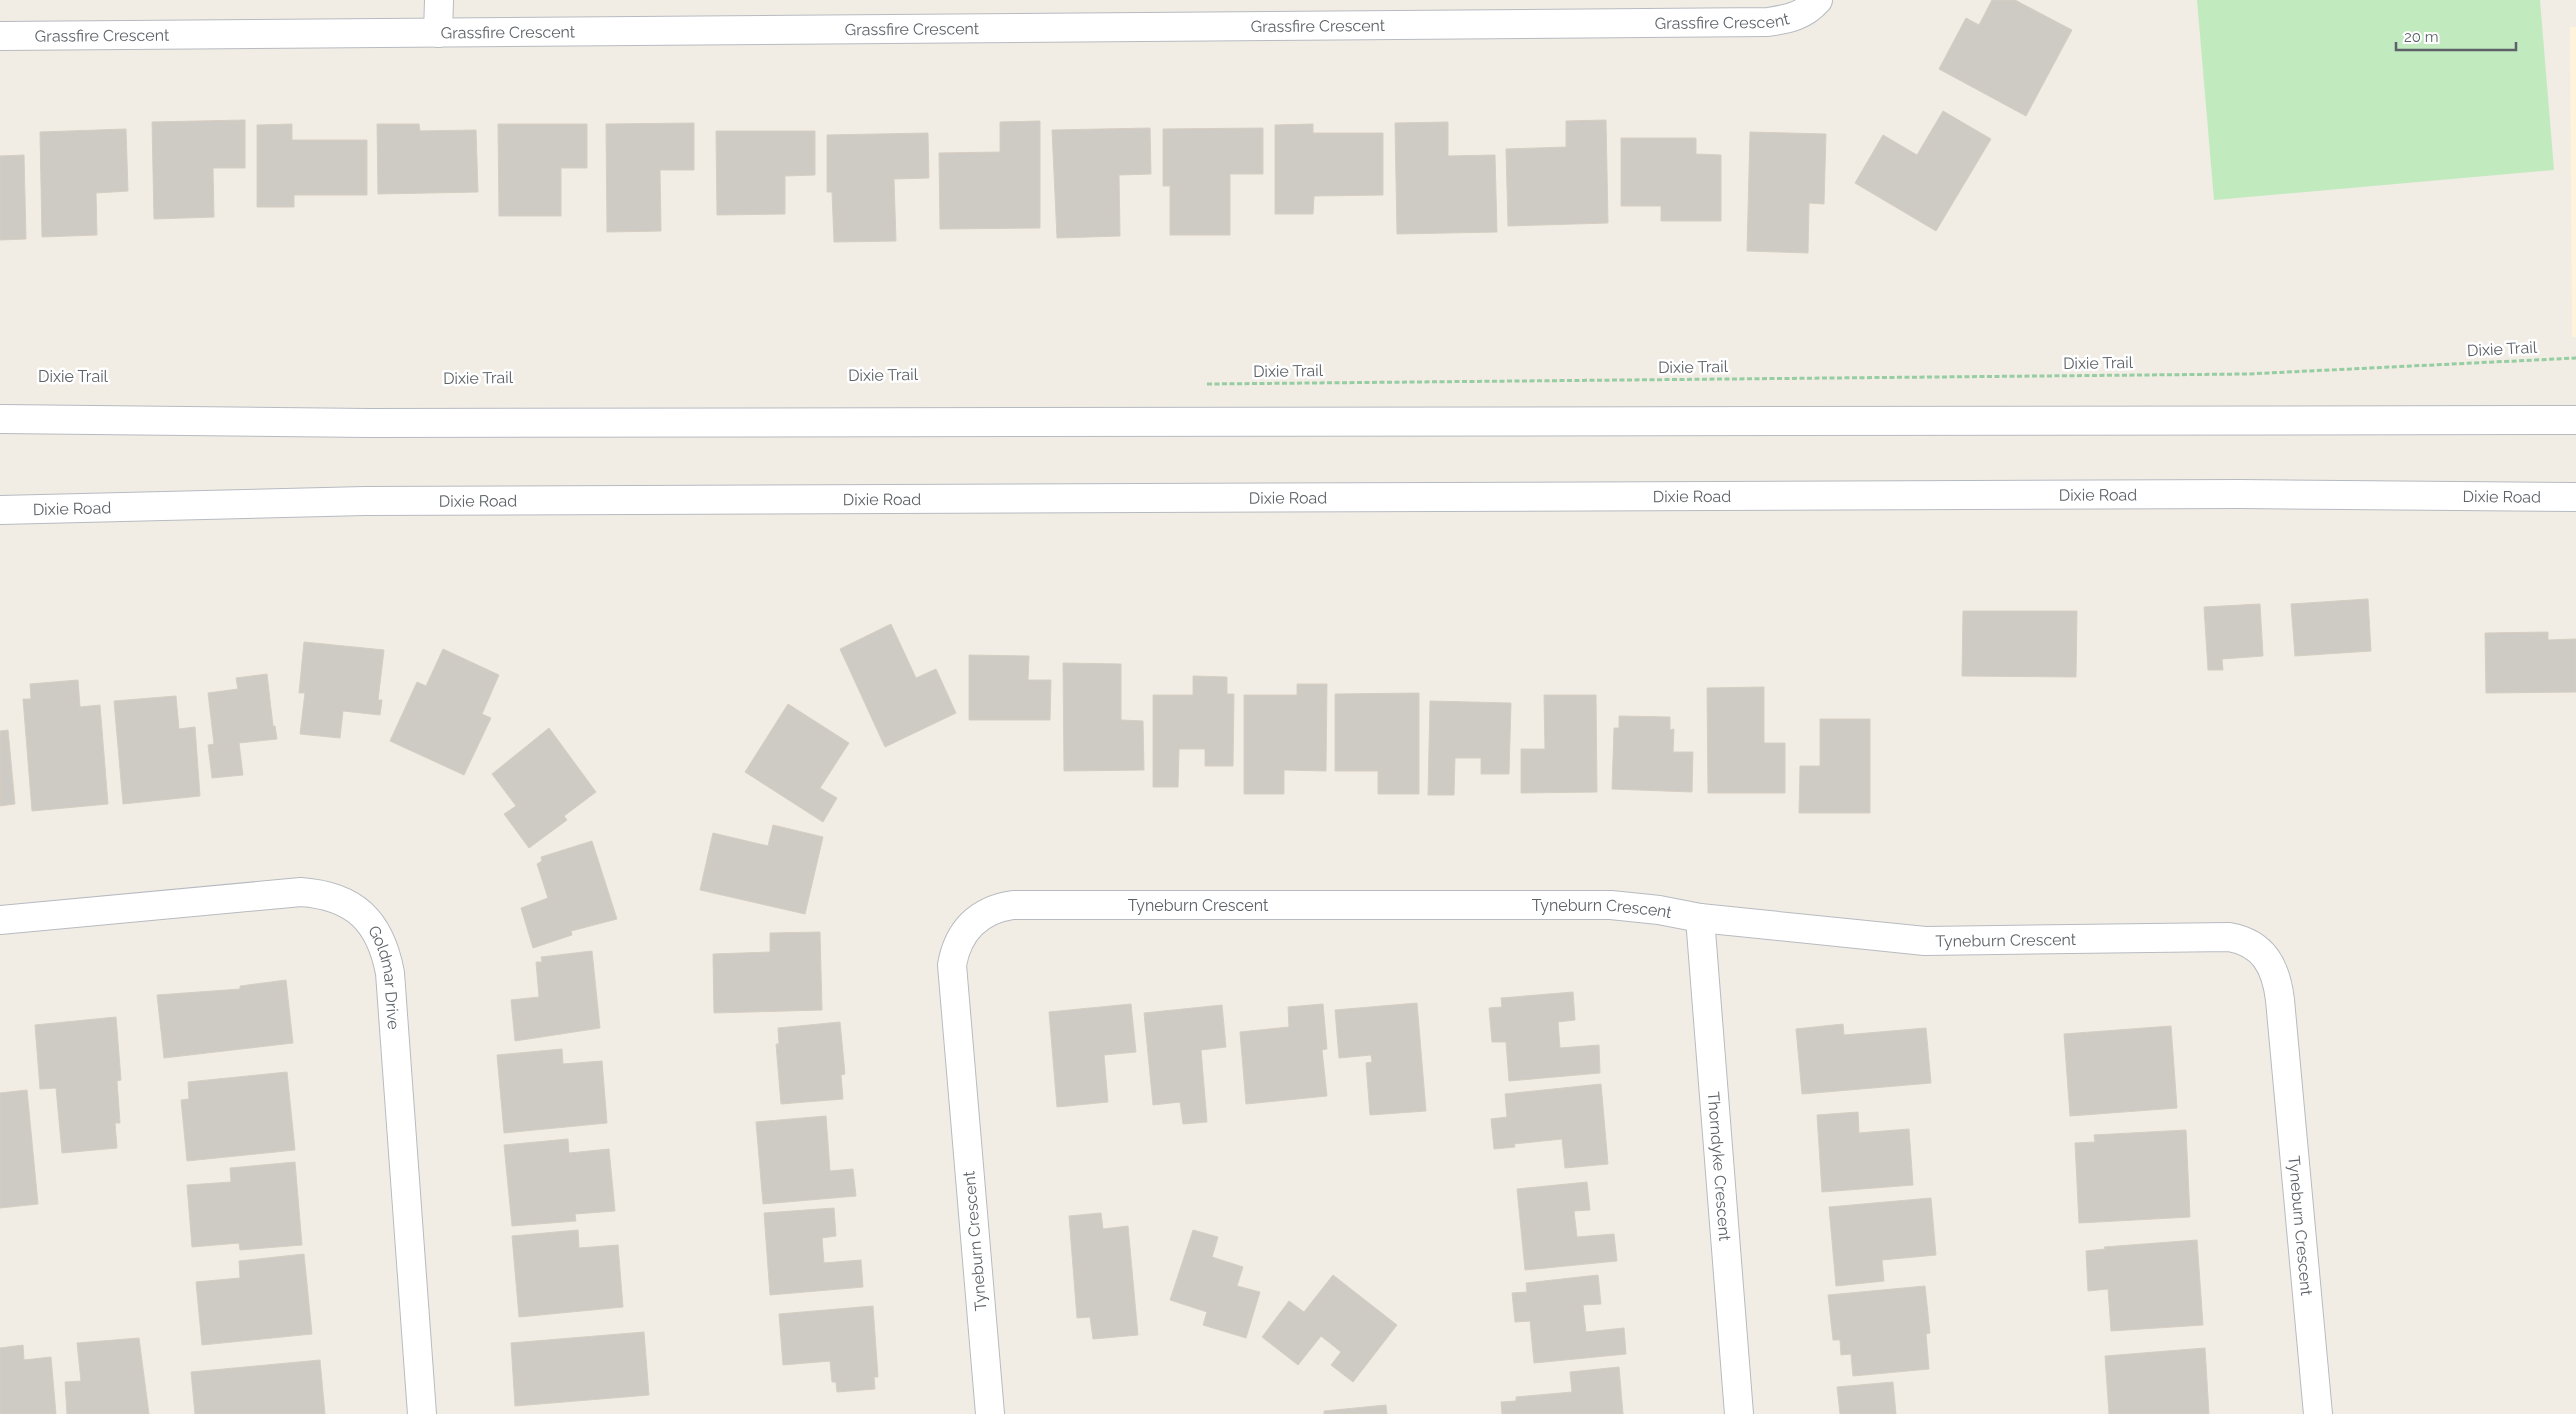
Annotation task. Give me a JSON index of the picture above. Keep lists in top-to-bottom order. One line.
{"streets":{"street":["Grassfire Crescent","Dixie Road","Tyneburn Crescent","Goldmar Drive","Thorndyke Crescent"],"path":["Dixie Trail"]},"crossings":[["Tyneburn Crescent","Thorndyke Crescent"]],"scale_bar":"20 m"}
